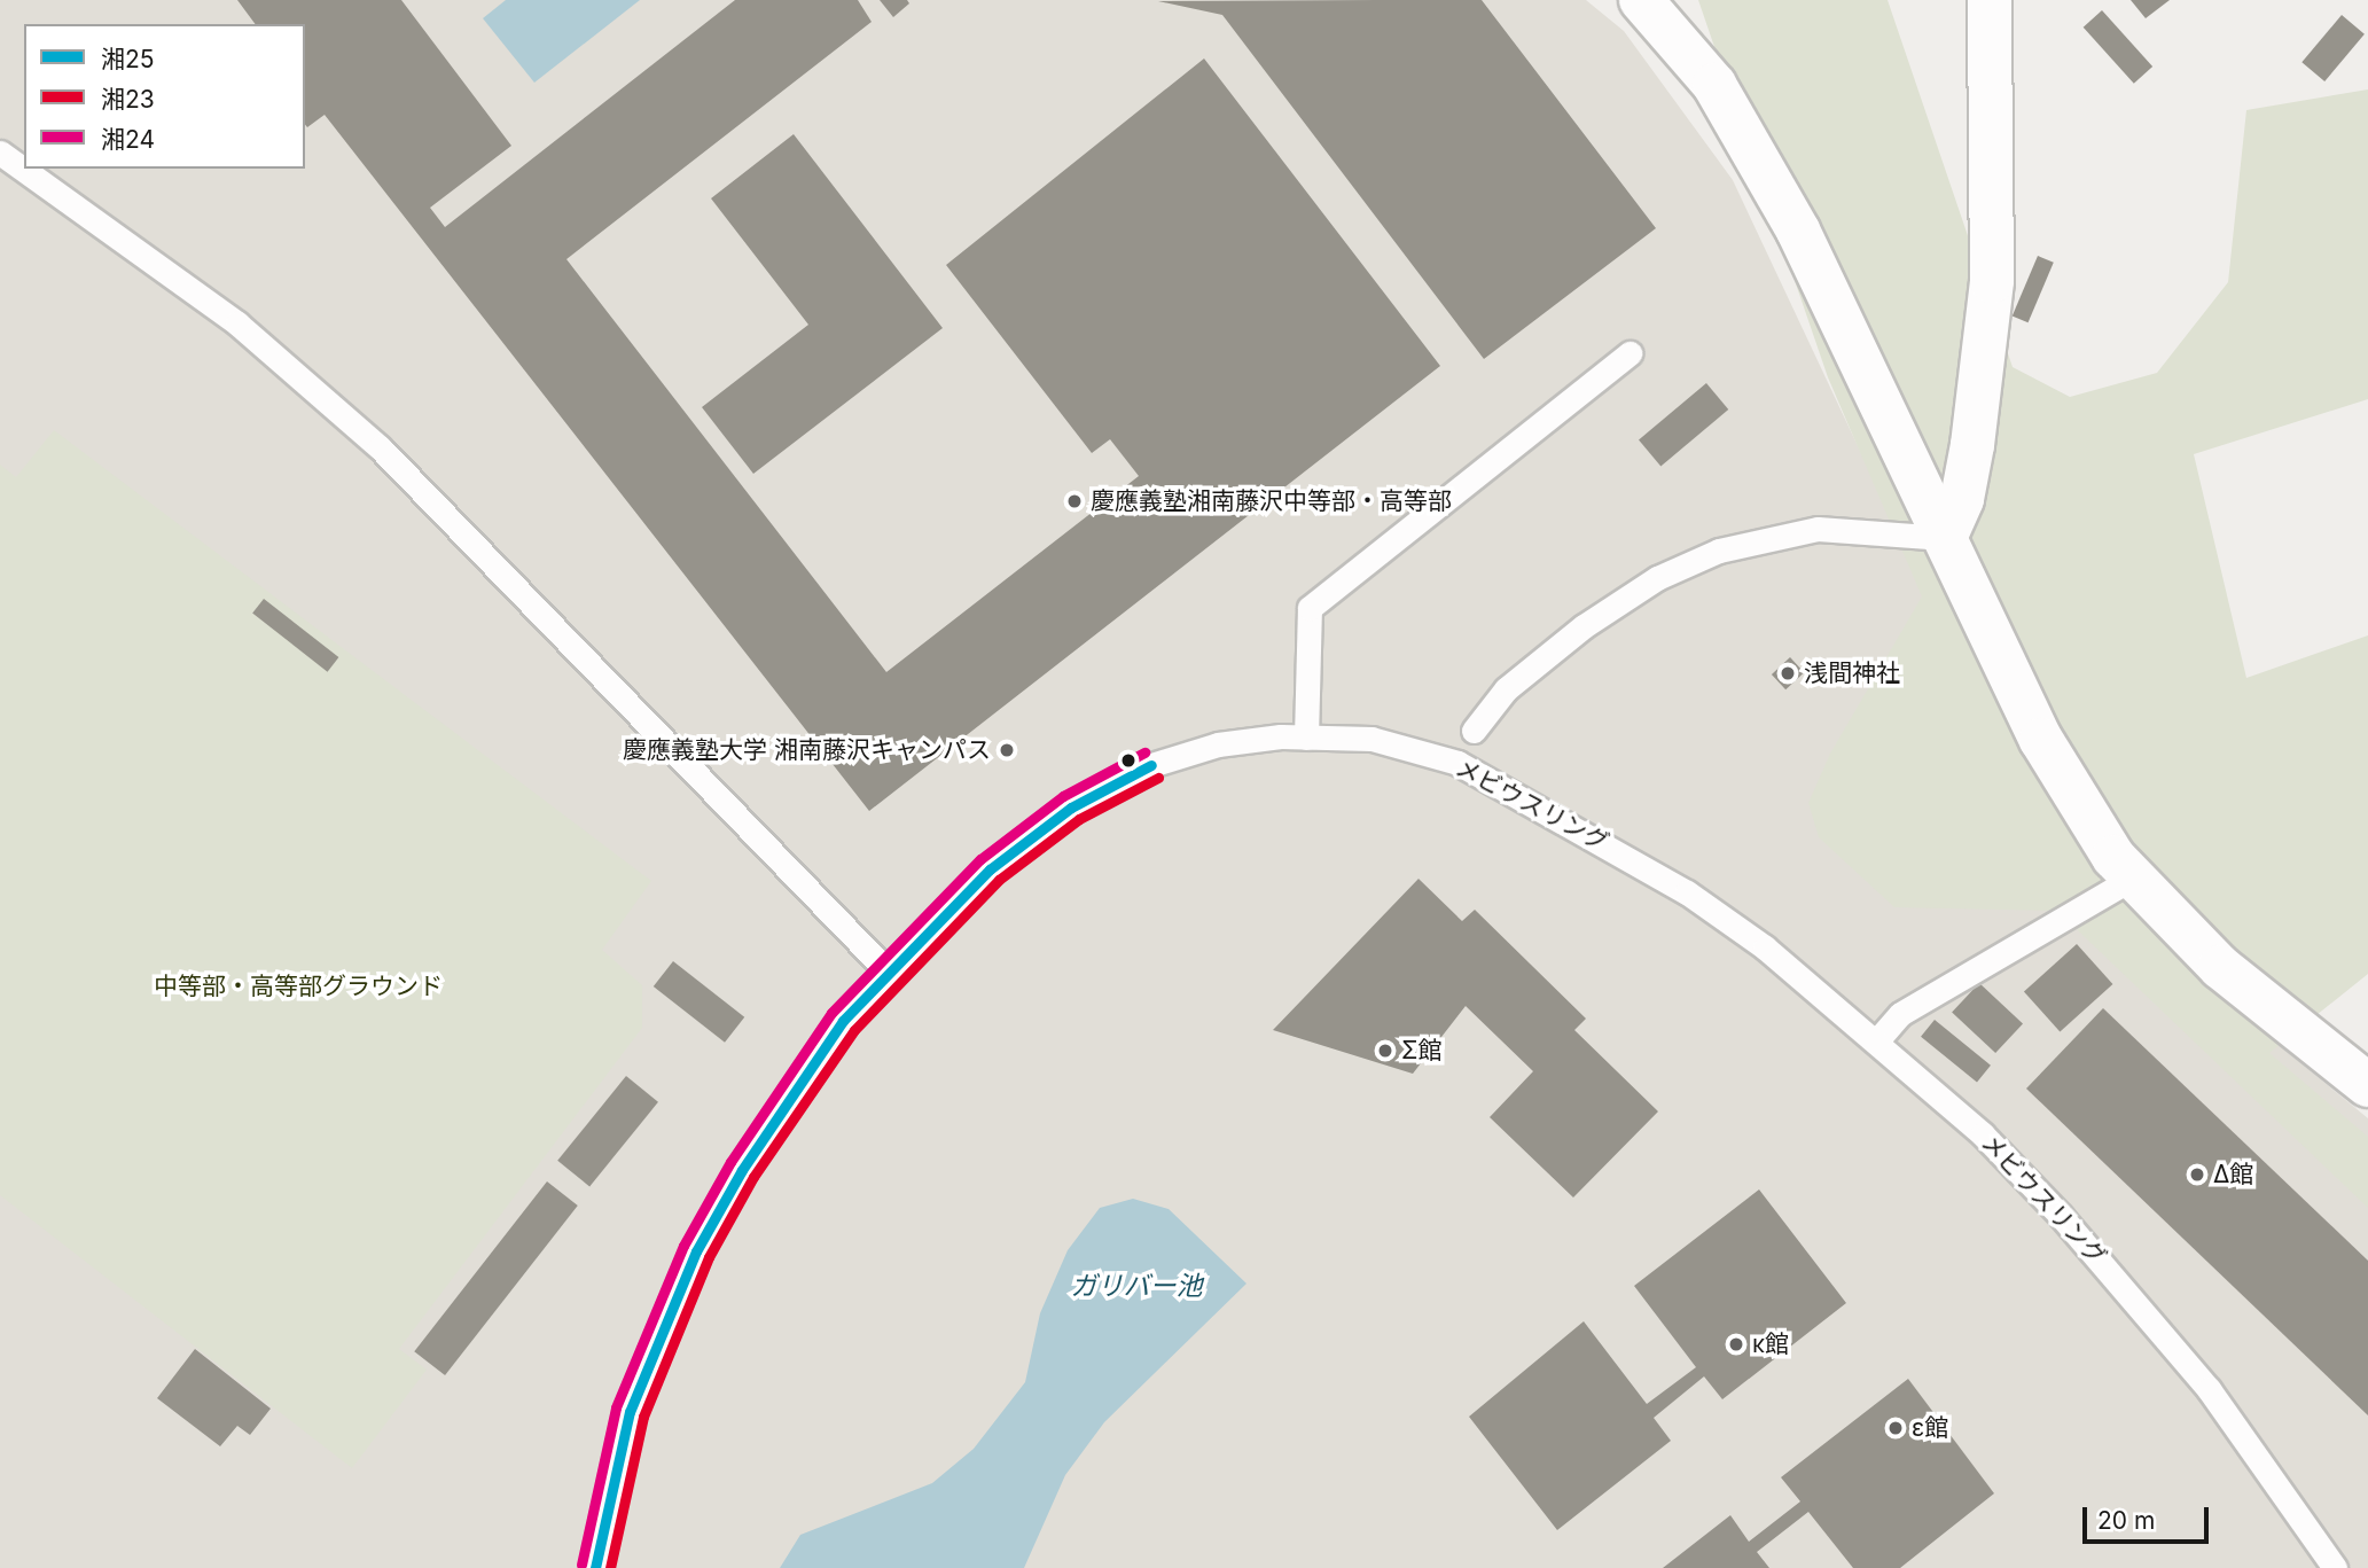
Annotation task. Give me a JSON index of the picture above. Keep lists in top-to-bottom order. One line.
{"streets":{"lane":["メビウスリング"]},"water":["ガリバー池"],"parks":["中等部・高等部グラウンド"],"places":["慶應義塾湘南藤沢中等部・高等部","浅間神社","慶應義塾大学 湘南藤沢キャンパス","Σ館","Δ館","κ館","ε館"],"lines":["transit line 湘24","transit line 湘25","transit line 湘23"],"legend":["湘25","湘23","湘24"],"scale_bar":"20 m"}
